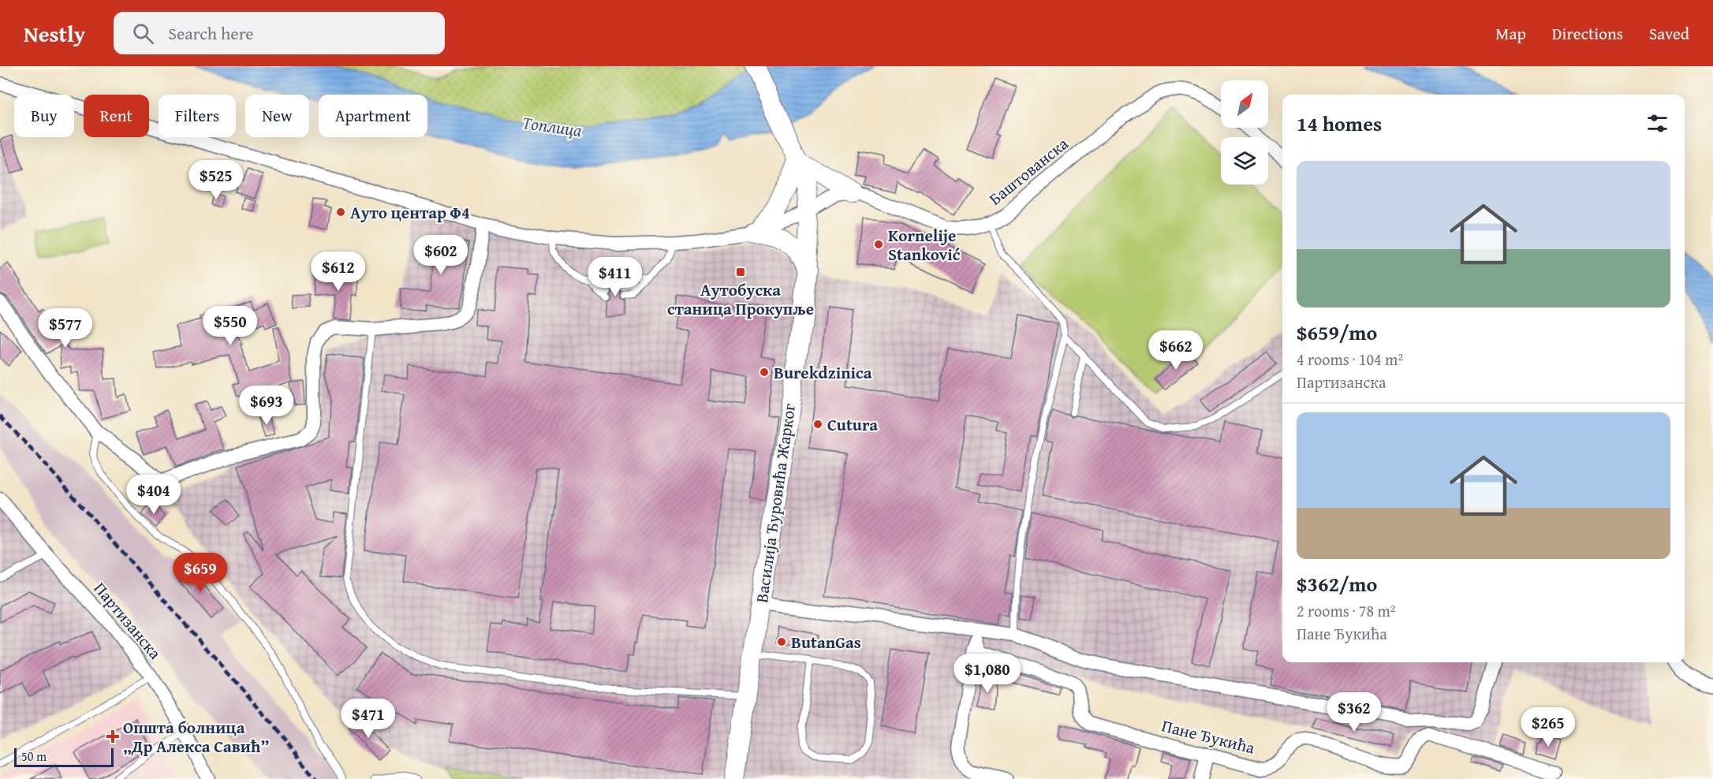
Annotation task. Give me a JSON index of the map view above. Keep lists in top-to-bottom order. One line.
{"streets":{"main road":["Василија Ђуровића Жарког"],"street":["Баштованска","Партизанска","Пане Ђукића"]},"water":["Топлица"],"places":{"other":["Ауто центар Ф4","Kornelije Stanković","Burekdzinica","Cutura","ButanGas"],"transit":["Аутобуска станица Прокупље"],"health":["Општа болница „Др Алекса Савић”"]},"scale_bar":"50 m","north":"top right","page":{"header":"Nestly","search":"Search here","nav":["Map","Directions","Saved"],"chip":["Buy","Rent","Filters","New","Apartment"],"heading":"14 homes","list":[{"name":"$659/mo","note":"4 rooms · 104 m² · Партизанска"},{"name":"$362/mo","note":"2 rooms · 78 m² · Пане Ђукића"}],"price":["$525","$602","$612","$411","$550","$577","$662","$693","$404","$659","$1,080","$362","$471","$265"],"scale":"50 m"}}
